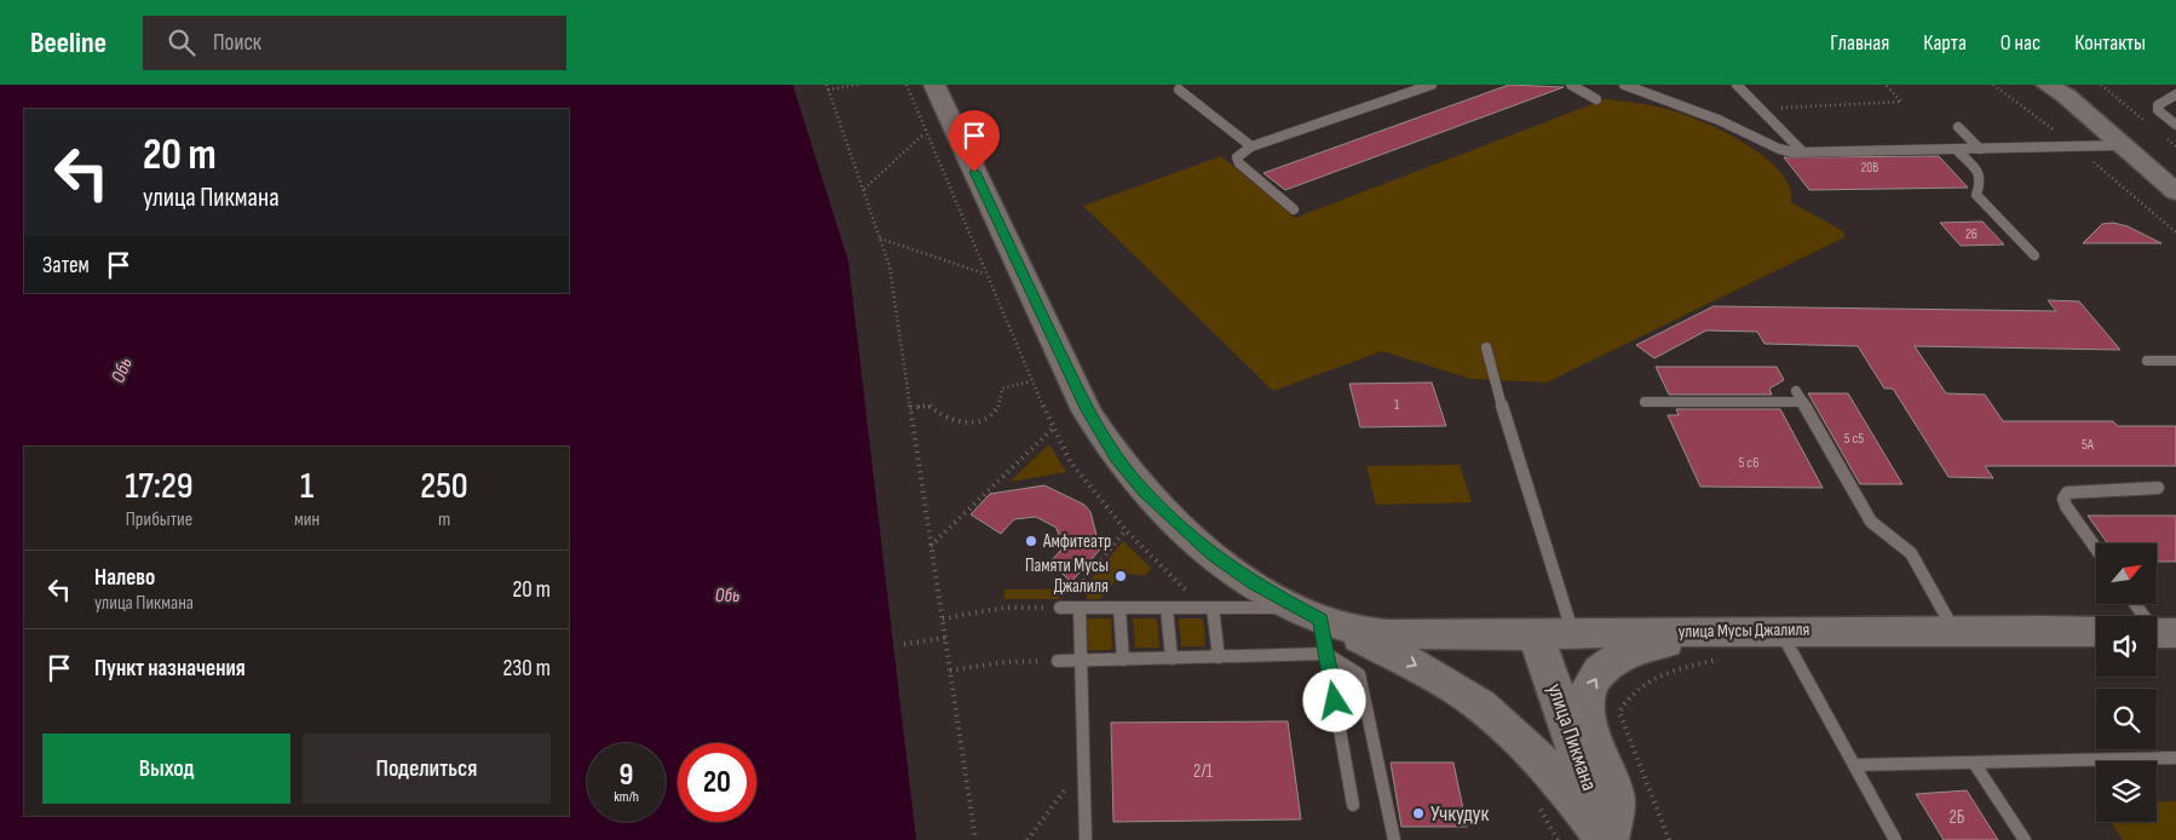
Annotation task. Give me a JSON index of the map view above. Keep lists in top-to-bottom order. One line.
{"streets":{"street":["улица Мусы Джалиля","улица Пикмана"]},"crossings":[["улица Мусы Джалиля","улица Пикмана"]],"water":["Обь"],"places":["Амфитеатр","Памяти Мусы Джалиля","Учкудук"],"house_numbers":["20В","26","1","5 с5","5А","5 с6","2/1","2Б"],"north":"top right","page":{"header":"Beeline","search":"Поиск","nav":["Главная","Карта","О нас","Контакты"],"turn":["20 m","улица Пикмана"],"then":"Затем","eta":["17:29","Прибытие","1","мин","250","m"],"list":[{"name":"Налево","note":"улица Пикмана","value":"20 m"},{"name":"Пункт назначения","value":"230 m"}],"buttons":["Выход","Поделиться"],"speed":"9 km/h","limit":"20"}}
